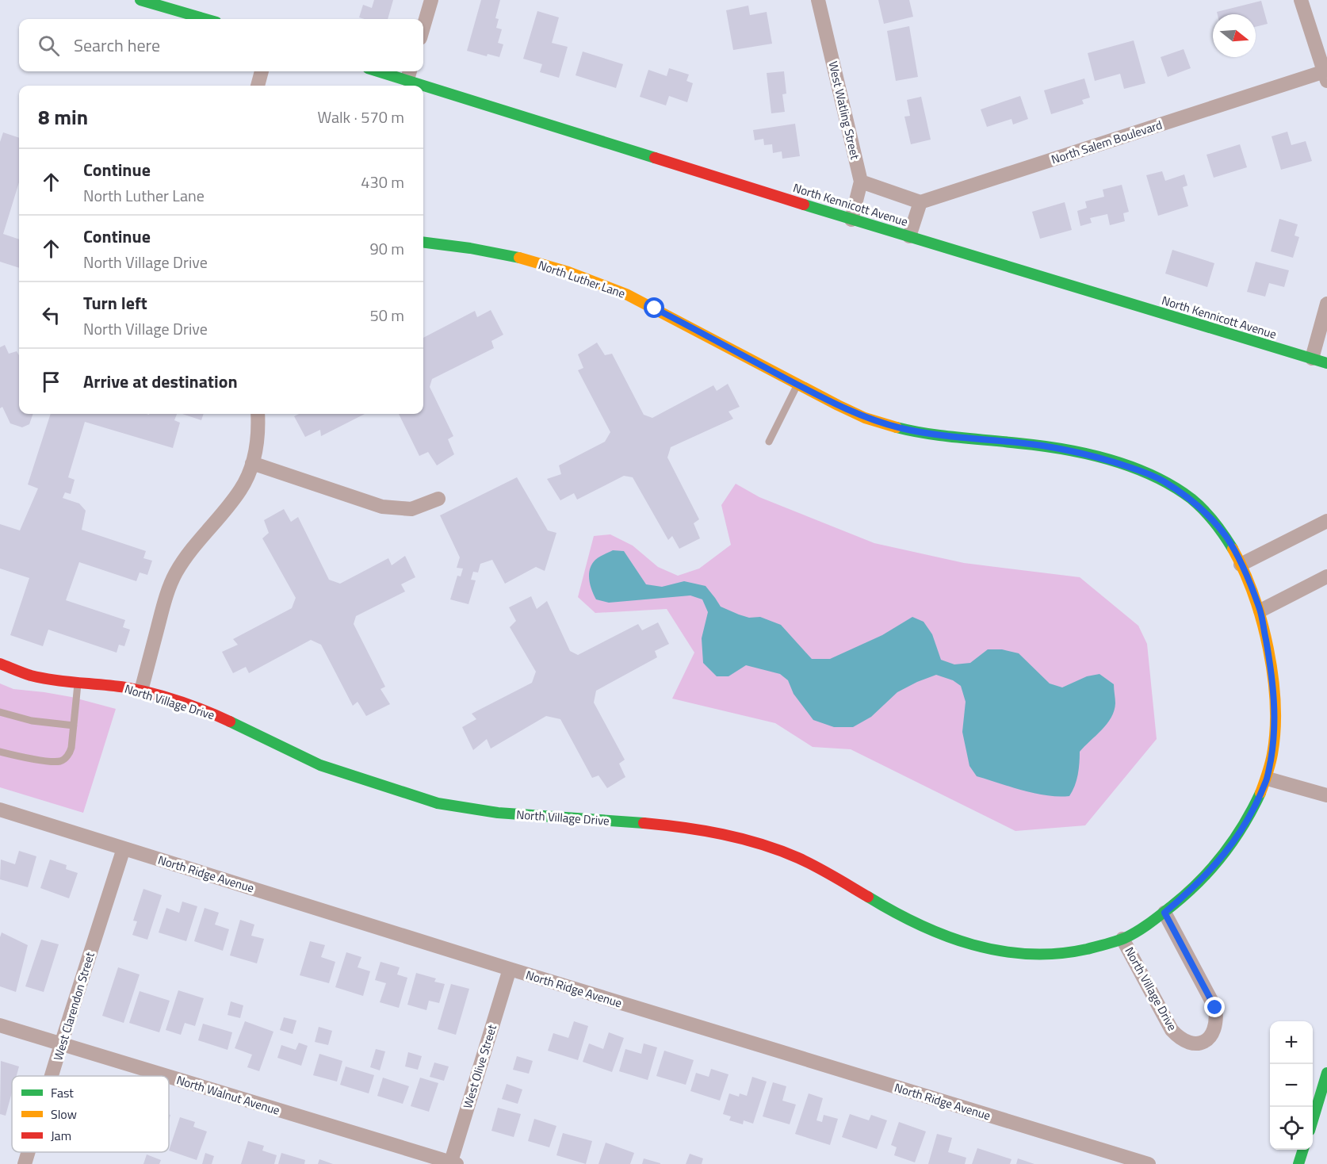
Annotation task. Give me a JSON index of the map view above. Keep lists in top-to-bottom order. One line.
{"streets":{"street":["West Watling Street","North Salem Boulevard","North Kennicott Avenue","North Luther Lane","North Village Drive","North Ridge Avenue","West Clarendon Street","West Olive Street","North Walnut Avenue"]},"crossings":[["West Watling Street","North Kennicott Avenue"],["North Luther Lane","North Village Drive"],["North Ridge Avenue","West Clarendon Street"],["North Ridge Avenue","West Olive Street"],["West Clarendon Street","North Walnut Avenue"],["West Olive Street","North Walnut Avenue"]],"legend":["Fast","Slow","Jam"],"north":"right","page":{"search":"Search here","heading":["8 min","Walk · 570 m"],"list":[["Continue","North Luther Lane","430 m"],["Continue","North Village Drive","90 m"],["Turn left","North Village Drive","50 m"],"Arrive at destination"],"map_buttons":["+","−"]}}
